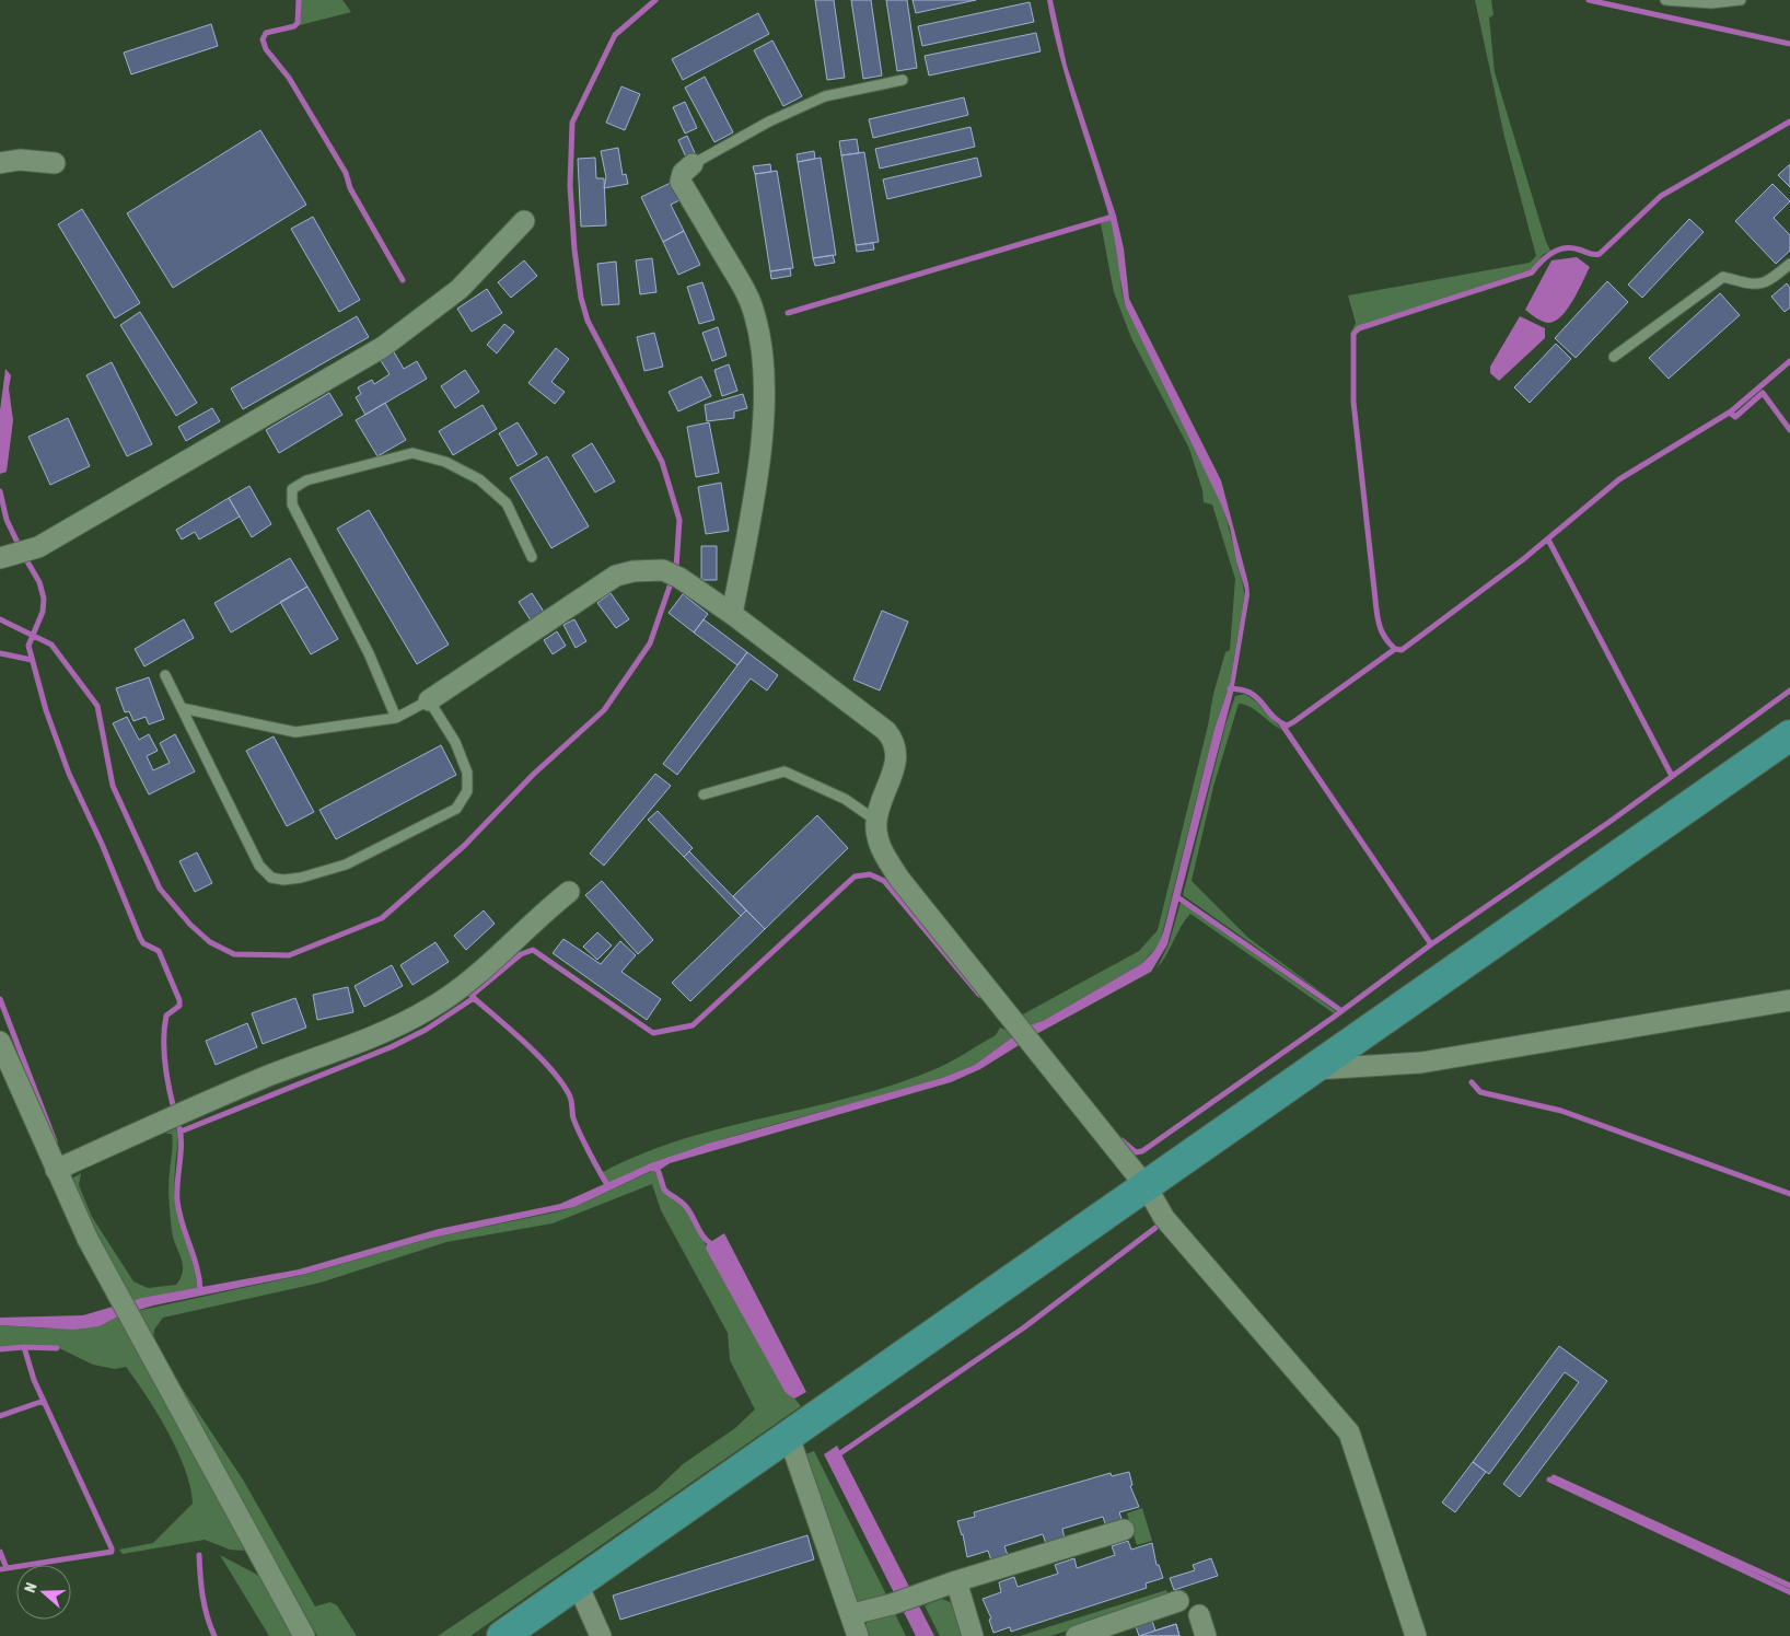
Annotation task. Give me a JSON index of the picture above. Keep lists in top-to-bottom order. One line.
{"north":"left"}
